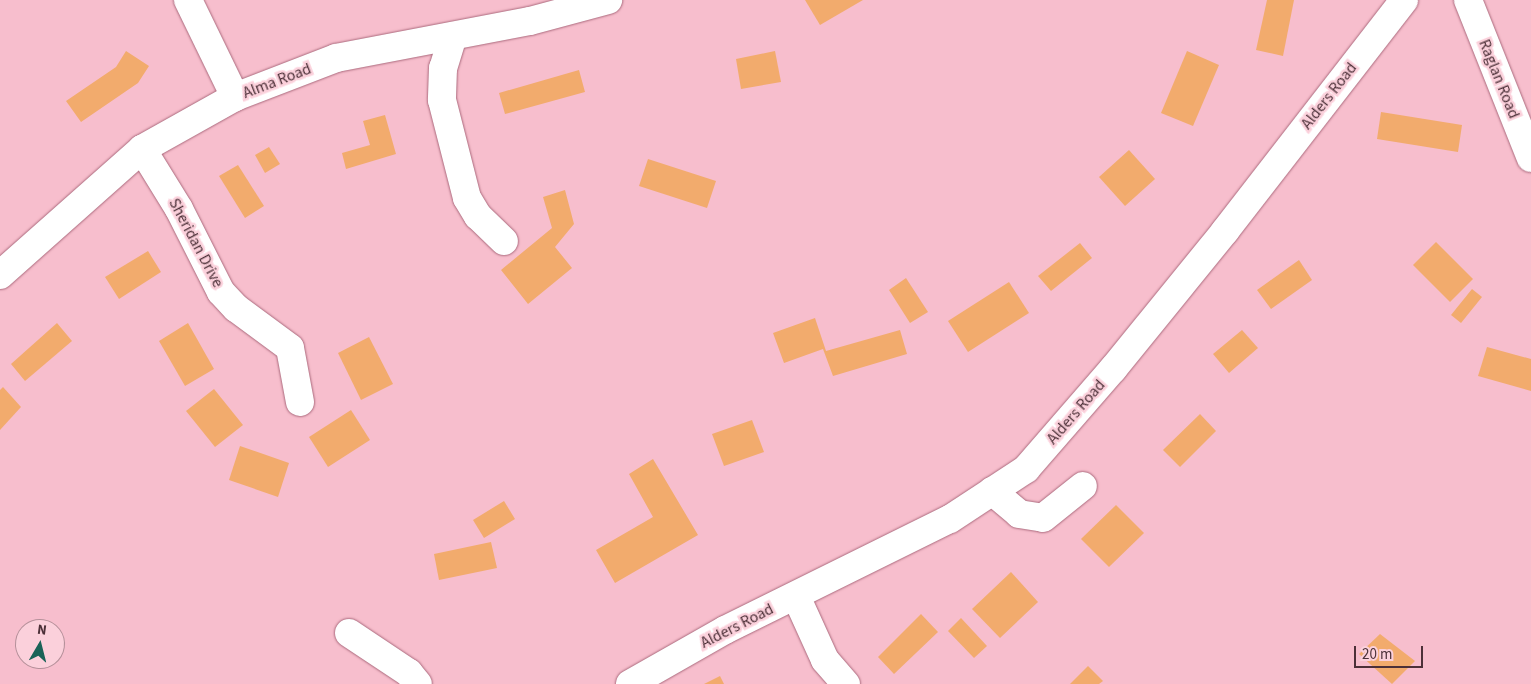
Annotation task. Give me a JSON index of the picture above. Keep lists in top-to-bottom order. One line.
{"streets":{"street":["Raglan Road","Alma Road","Alders Road","Sheridan Drive"]},"crossings":[["Alma Road","Sheridan Drive"]],"scale_bar":"20 m","north":"top"}
